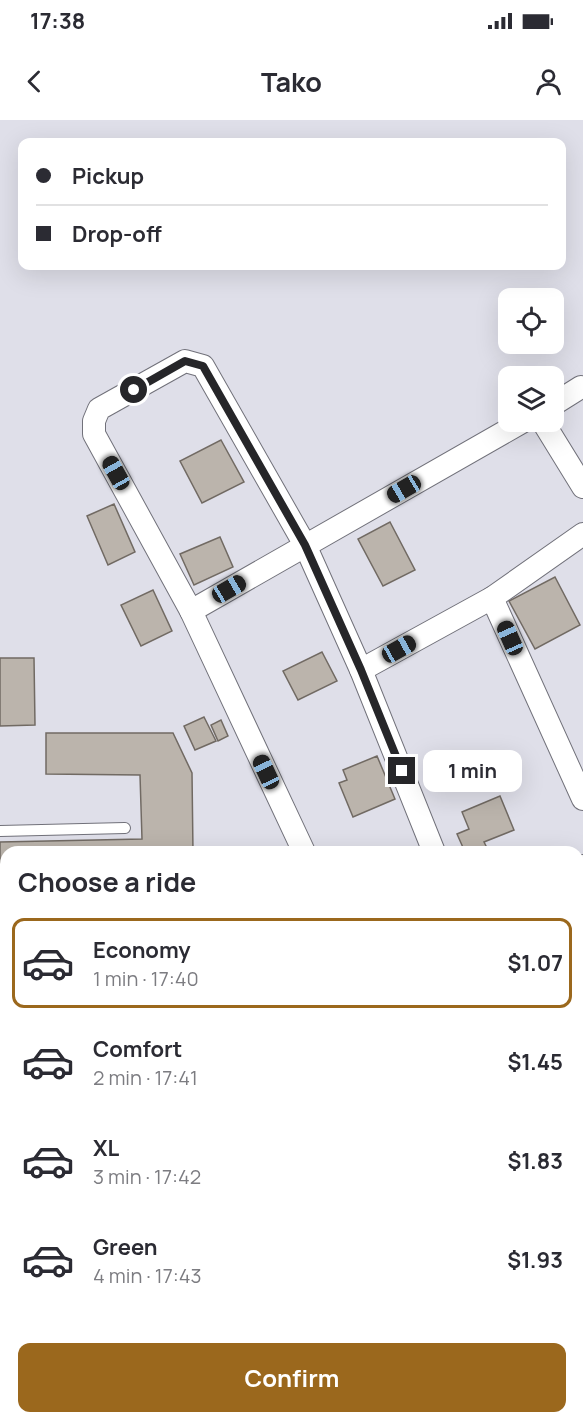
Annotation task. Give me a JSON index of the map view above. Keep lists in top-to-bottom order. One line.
{"page":{"status":"17:38","header":"Tako","banner":["Pickup","Drop-off"],"bubble":"1 min","heading":"Choose a ride","list":[{"name":"Economy","note":"1 min · 17:40","value":"$1.07"},{"name":"Comfort","note":"2 min · 17:41","value":"$1.45"},{"name":"XL","note":"3 min · 17:42","value":"$1.83"},{"name":"Green","note":"4 min · 17:43","value":"$1.93"}],"buttons":"Confirm"}}
